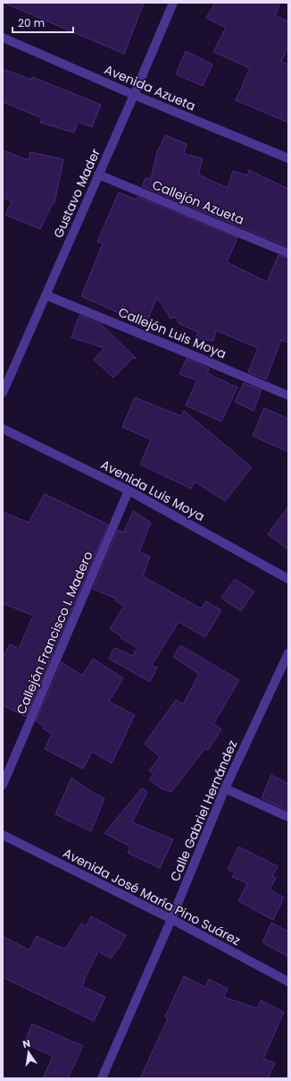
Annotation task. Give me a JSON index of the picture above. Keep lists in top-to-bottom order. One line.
{"streets":{"street":["Avenida Azueta","Gustavo Mader","Callejón Azueta","Callejón Luis Moya","Avenida Luis Moya","Callejón Francisco I. Madero","Calle Gabriel Hernández","Avenida José María Pino Suárez"]},"crossings":[["Avenida Azueta","Gustavo Mader"],["Gustavo Mader","Callejón Azueta"],["Gustavo Mader","Callejón Luis Moya"],["Avenida Luis Moya","Callejón Francisco I. Madero"],["Calle Gabriel Hernández","Avenida José María Pino Suárez"]],"scale_bar":"20 m","north":"top"}
